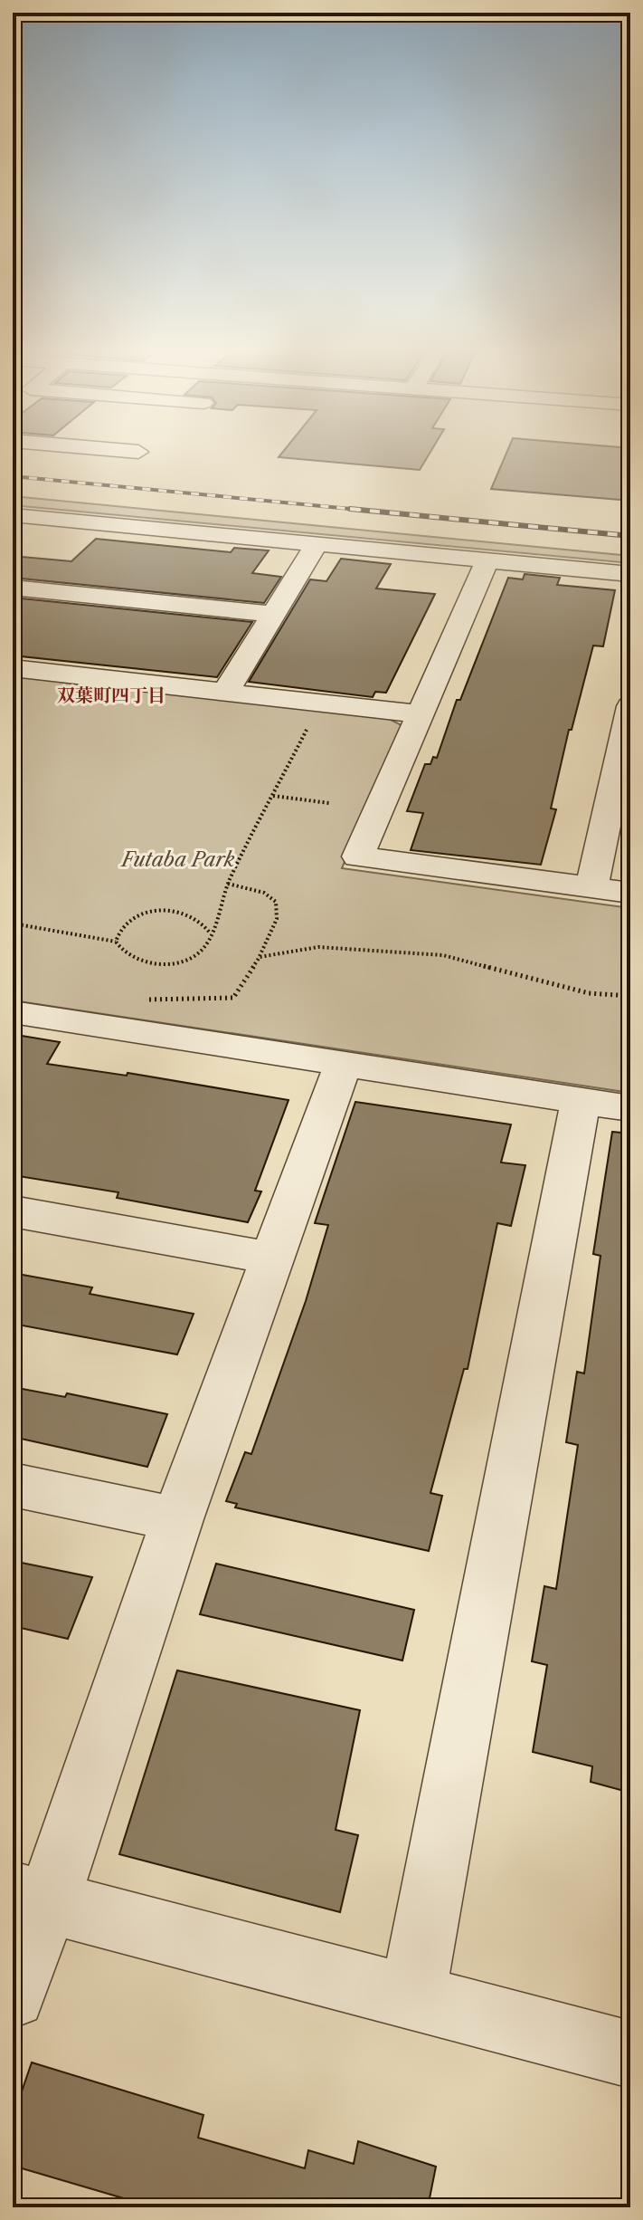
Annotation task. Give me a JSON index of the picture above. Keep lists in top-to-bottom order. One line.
{"districts":["双葉町四丁目"],"parks":["Futaba Park"]}
